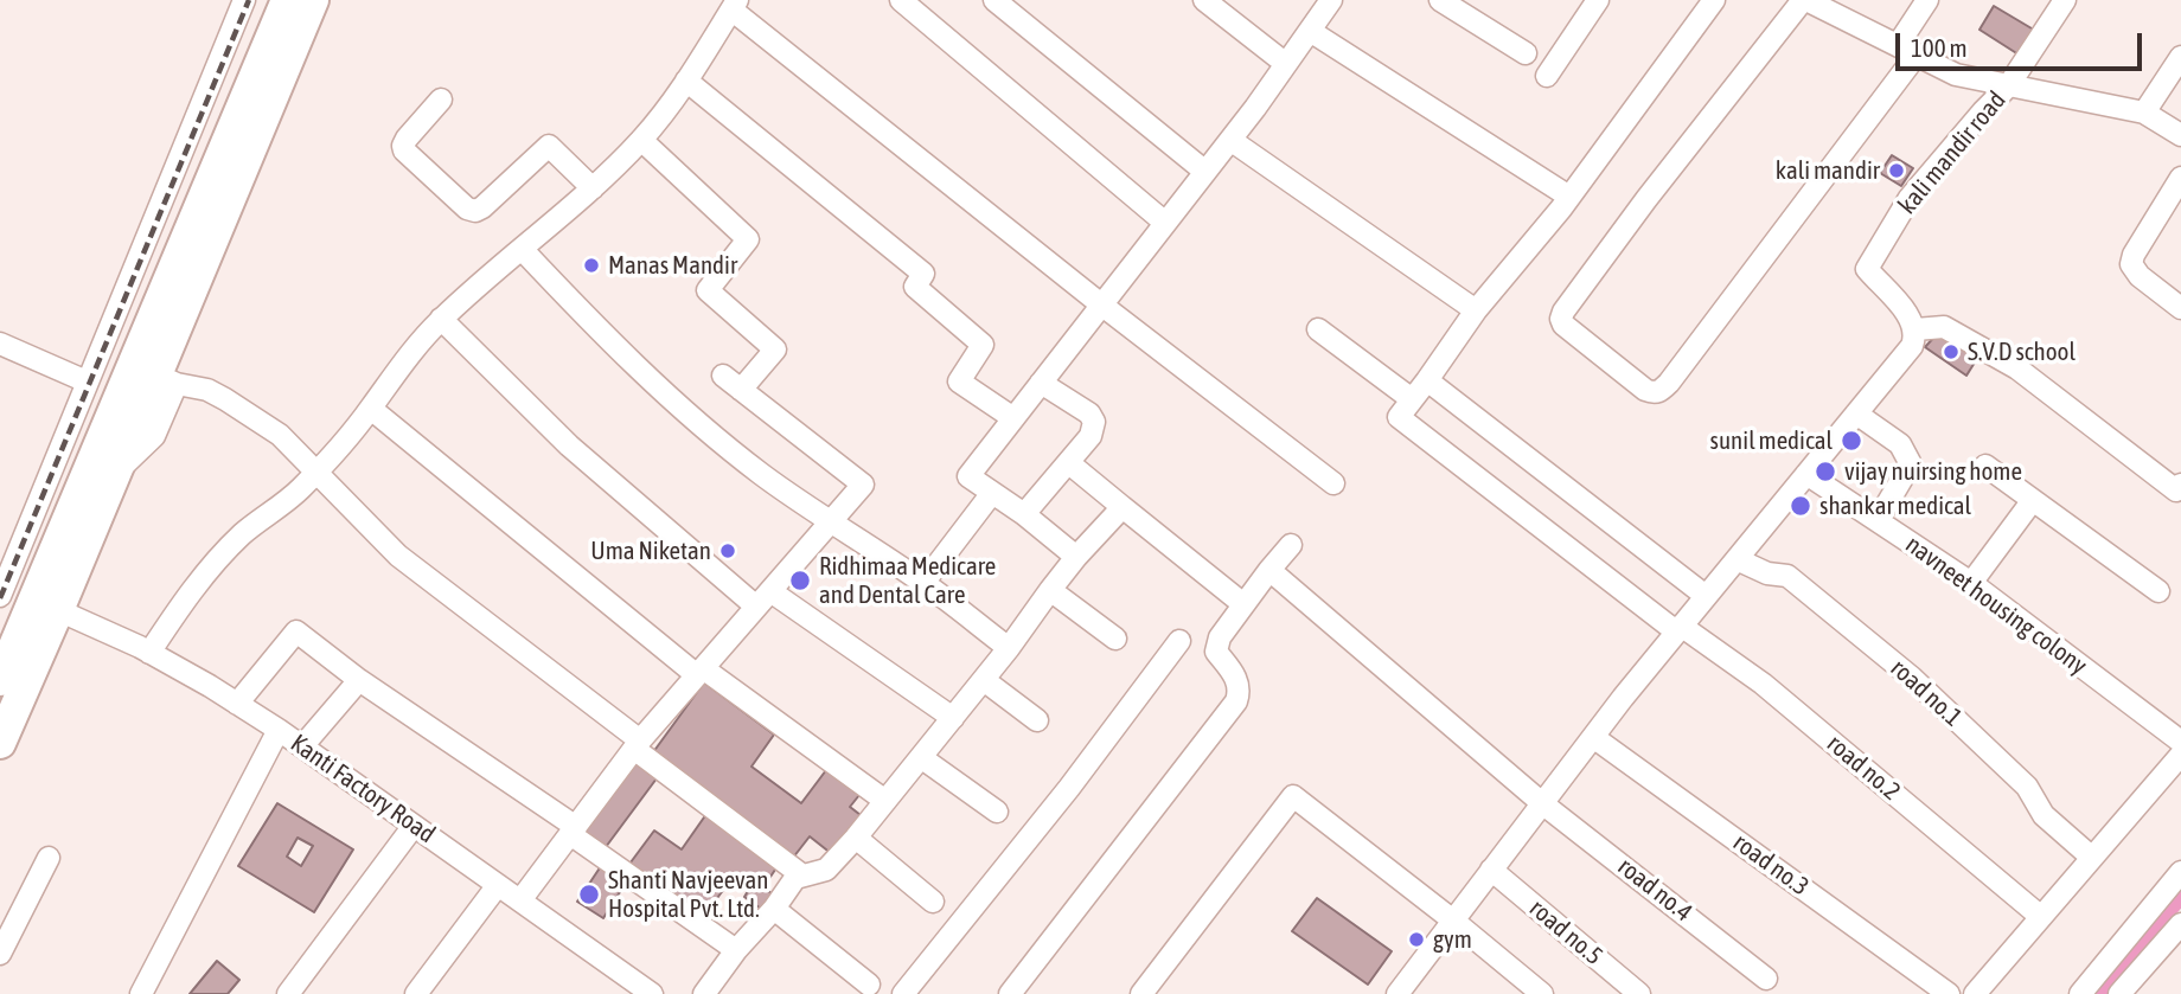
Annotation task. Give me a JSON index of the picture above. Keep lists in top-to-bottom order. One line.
{"streets":{"street":["kali mandir road","navneet housing colony","road no.1","road no.2","Kanti Factory Road","road no.3","road no.4","road no.5"]},"places":["kali mandir","Manas Mandir","S.V.D school","sunil medical","vijay nuirsing home","shankar medical","Uma Niketan","Ridhimaa Medicare and Dental Care","Shanti Navjeevan Hospital Pvt. Ltd.","gym"],"scale_bar":"100 m"}
